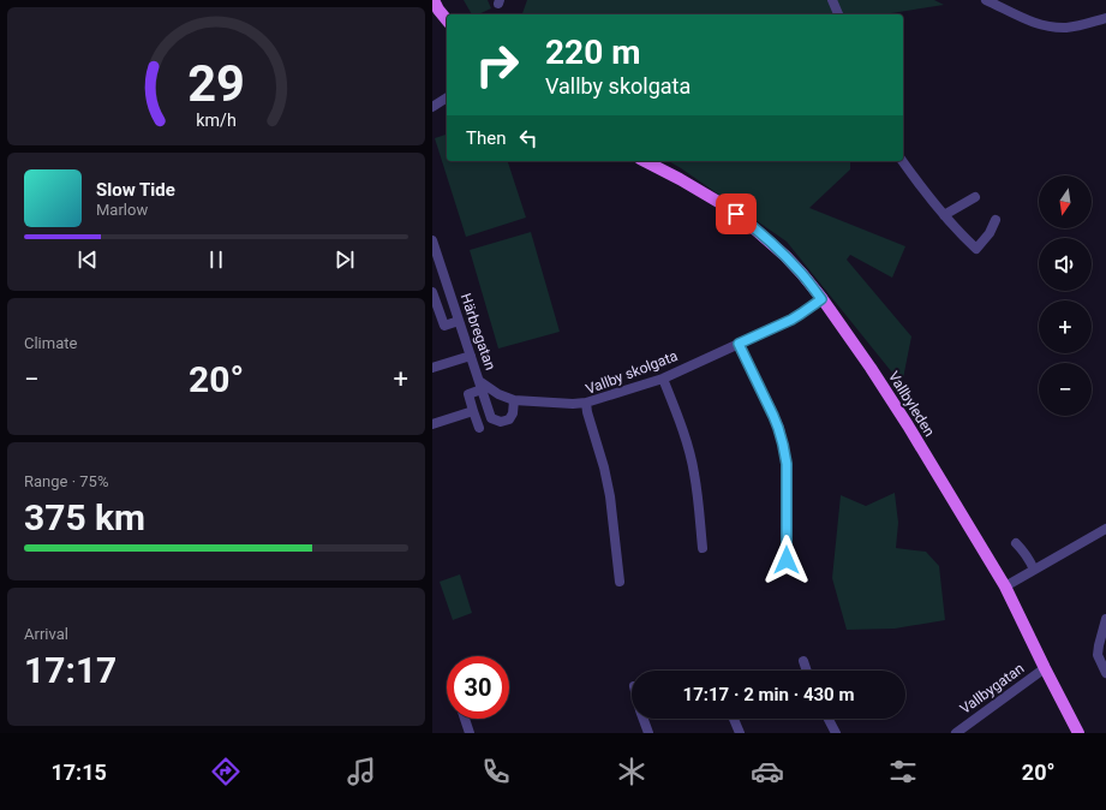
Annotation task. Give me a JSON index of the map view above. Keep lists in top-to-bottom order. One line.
{"streets":{"main road":["Vallbyleden"],"street":["Härbregatan","Vallby skolgata","Vallbygatan"]},"crossings":[["Härbregatan","Vallby skolgata"],["Vallby skolgata","Vallbyleden"],["Vallbyleden","Vallbygatan"]],"north":"bottom","page":{"turn":["220 m","Vallby skolgata"],"then":"Then","song":["Slow Tide","Marlow"],"map_buttons":["+","−"],"tile":["Climate",["Range · 75%","375 km"],["Arrival","17:17"]],"heat":["−","20°","+"],"limit":"30","trip":"17:17 · 2 min · 430 m","tabs":["17:15","20°"],"gauge":["29","km/h"]}}
